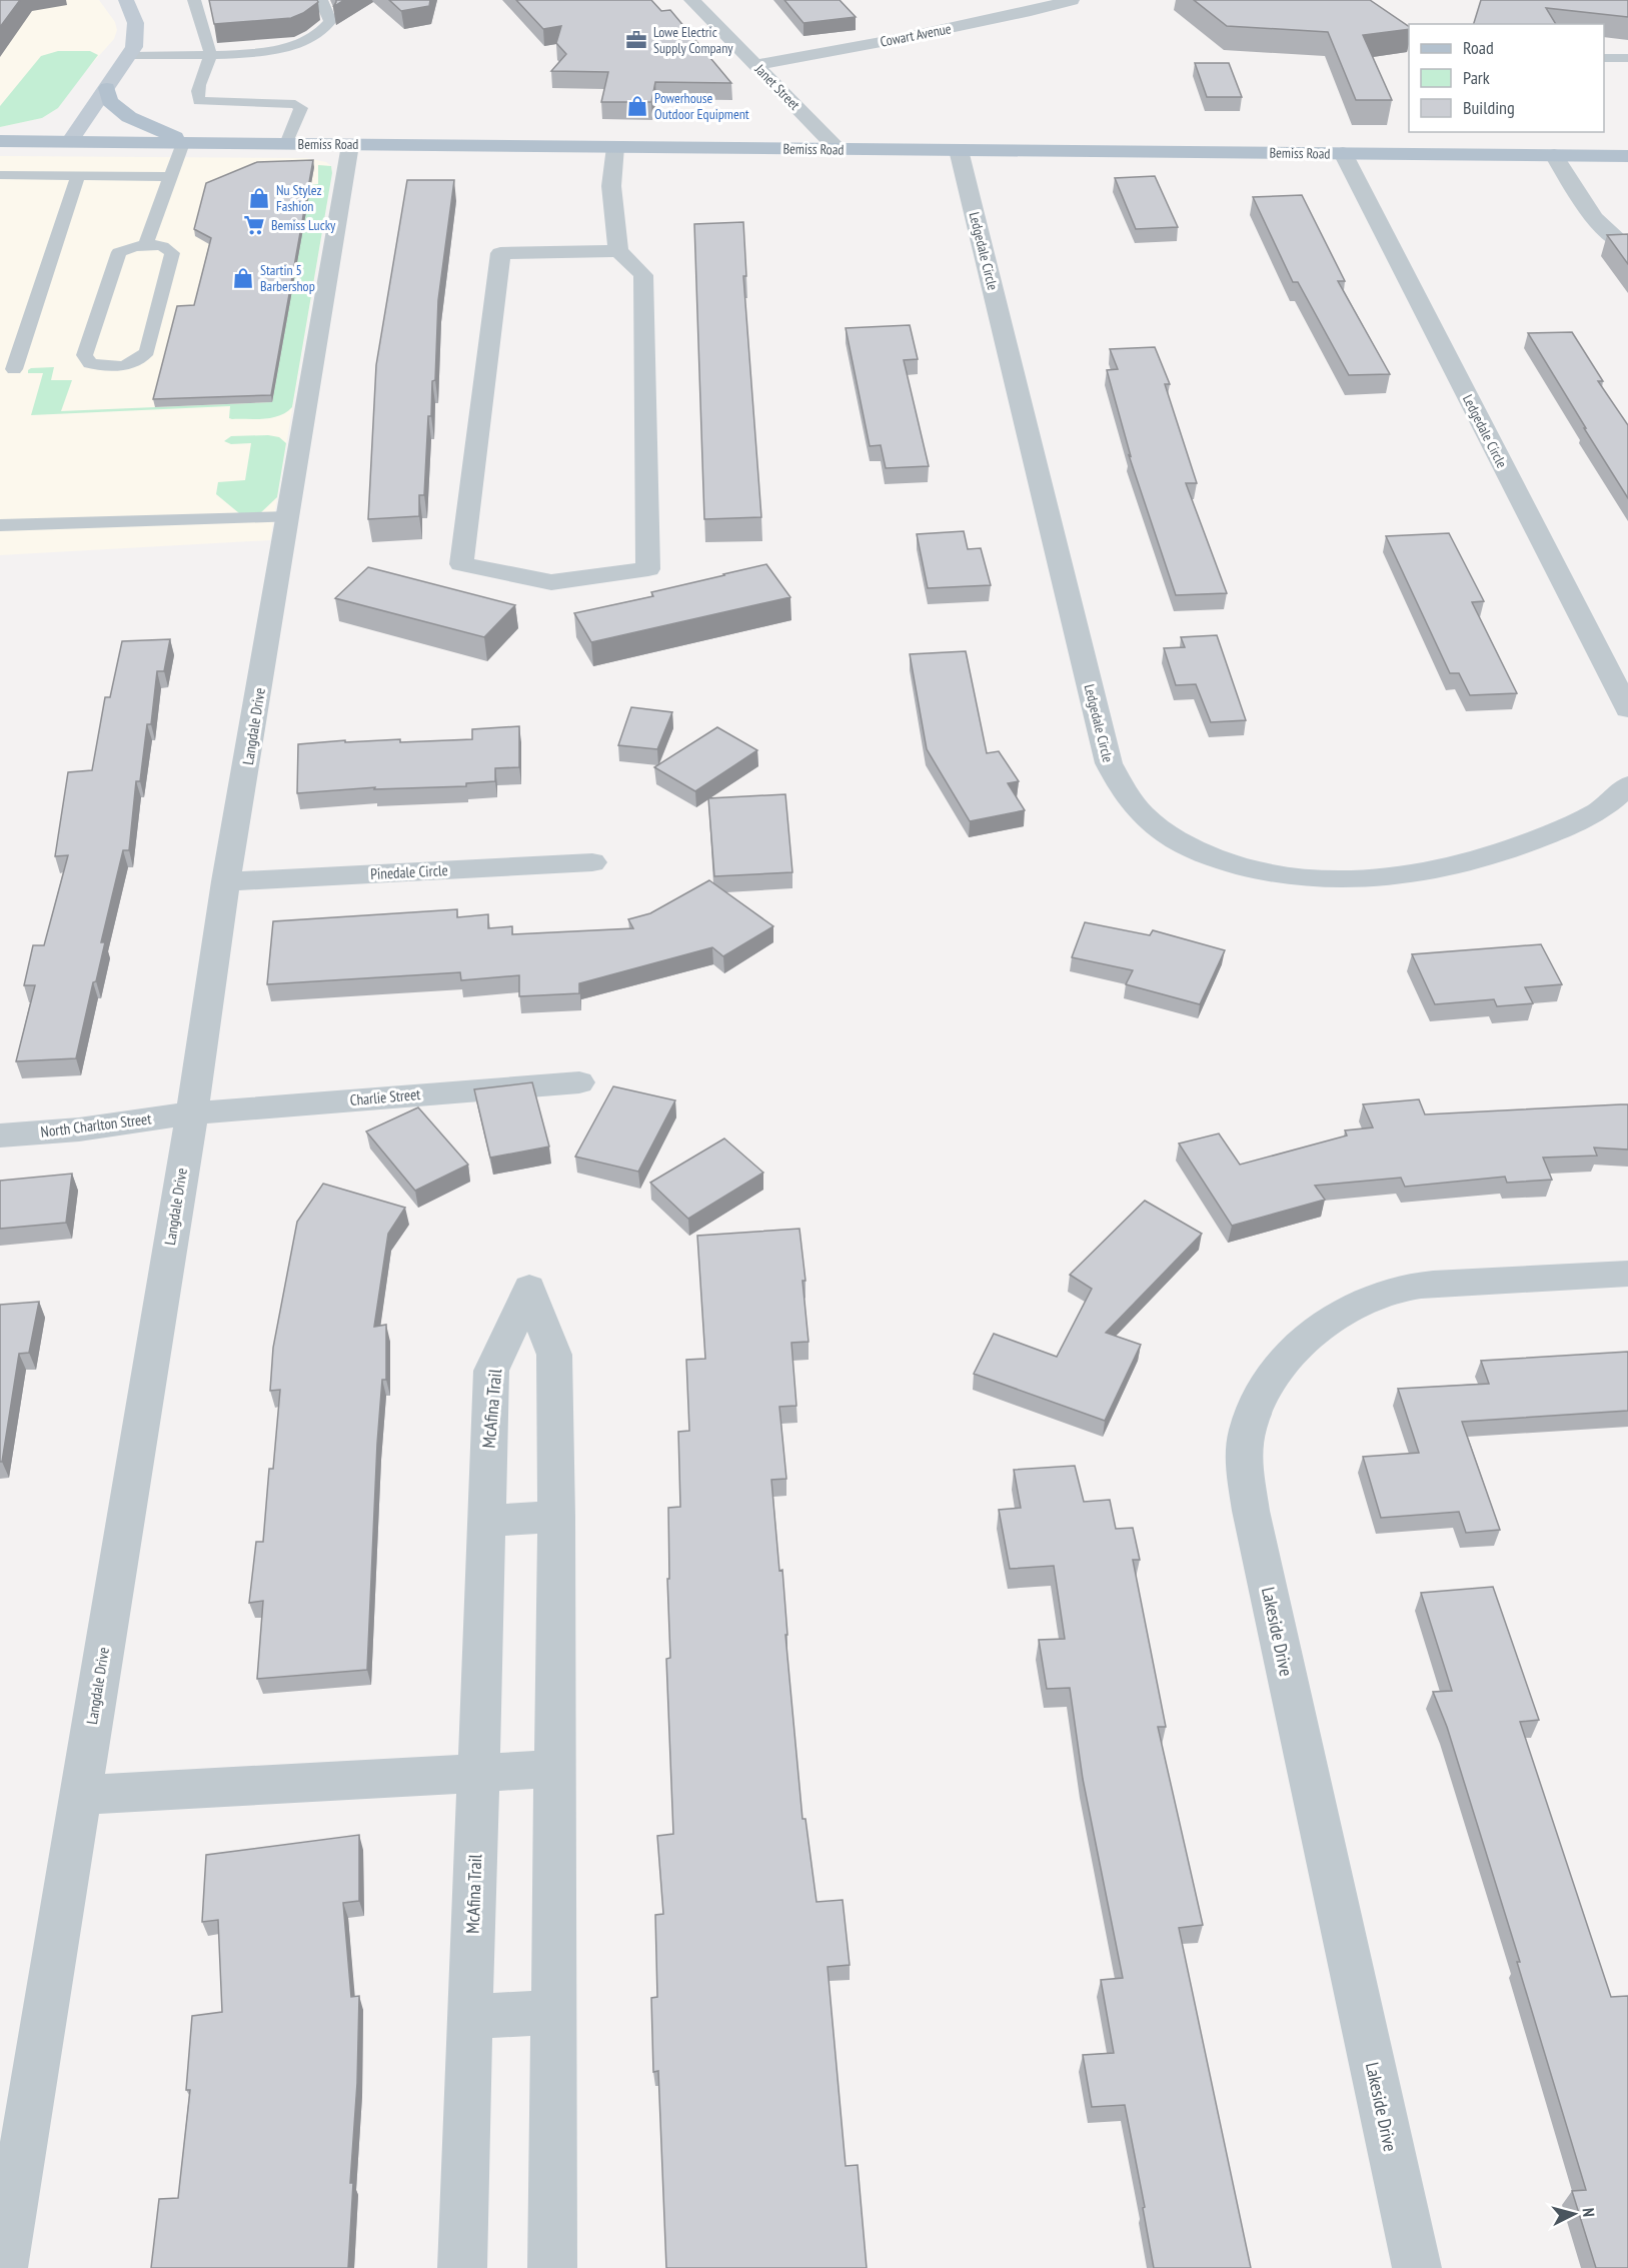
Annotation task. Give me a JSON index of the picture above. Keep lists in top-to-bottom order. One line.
{"streets":{"main road":["Bemiss Road"],"street":["Cowart Avenue","Janet Street","Ledgedale Circle","Langdale Drive","Pinedale Circle","Charlie Street","North Charlton Street","McAfina Trail","Lakeside Drive"]},"crossings":[["Cowart Avenue","Janet Street"],["Janet Street","Bemiss Road"],["Bemiss Road","Ledgedale Circle"],["Bemiss Road","Langdale Drive"],["Langdale Drive","Pinedale Circle"],["Langdale Drive","Charlie Street"],["Langdale Drive","North Charlton Street"],["Charlie Street","North Charlton Street"]],"places":{"office":["Lowe Electric Supply Company"],"shop":["Powerhouse Outdoor Equipment","Nu Stylez Fashion","Startin 5 Barbershop"],"supermarket":["Bemiss Lucky"]},"legend":["Road","Park","Building"],"north":"right"}
